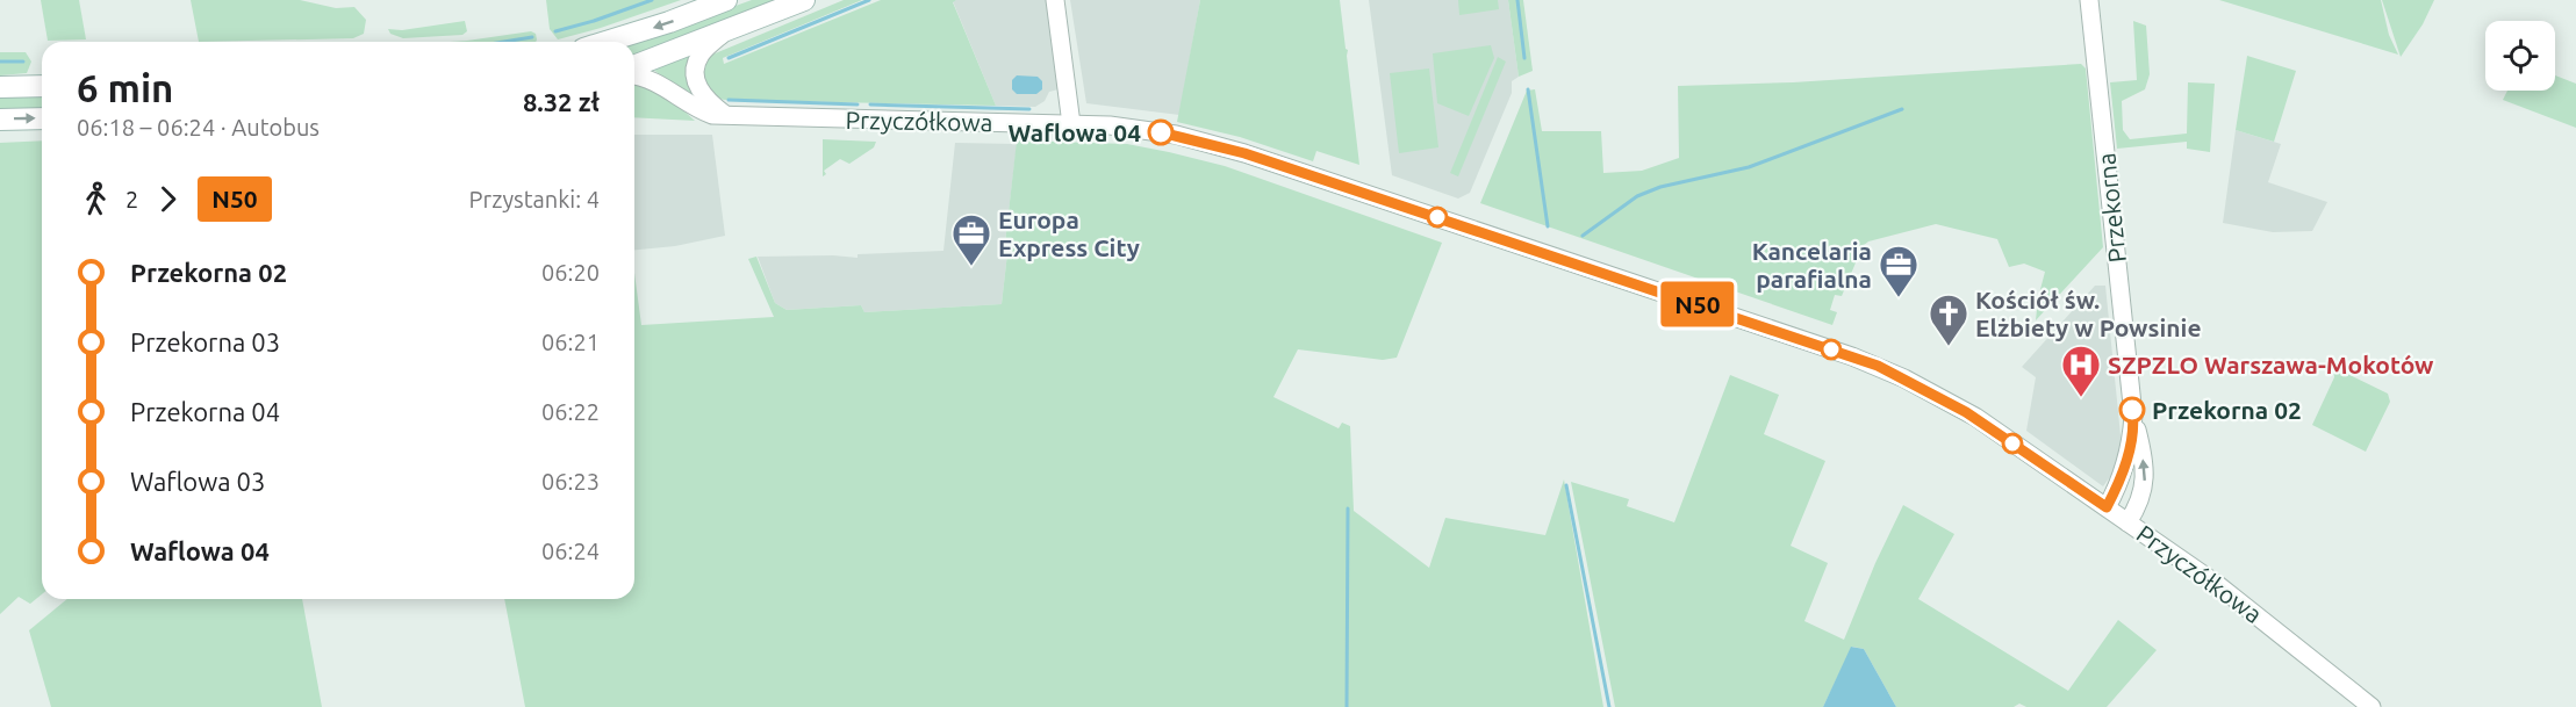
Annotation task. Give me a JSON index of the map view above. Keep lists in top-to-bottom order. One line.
{"streets":{"street":["Przyczółkowa","Przekorna"]},"crossings":[["Przyczółkowa","Przekorna"]],"places":{"other":["Waflowa 04","Przekorna 02"],"office":["Europa Express City","Kancelaria parafialna"],"church":["Kościół św. Elżbiety w Powsinie"],"hospital":["SZPZLO Warszawa-Mokotów"]},"lines":["bus line N50"],"page":{"on_map":"N50","heading":["6 min","06:18 – 06:24 · Autobus","8.32 zł"],"legs":["2","N50","Przystanki: 4"],"list":[{"name":"Przekorna 02","value":"06:20"},{"name":"Przekorna 03","value":"06:21"},{"name":"Przekorna 04","value":"06:22"},{"name":"Waflowa 03","value":"06:23"},{"name":"Waflowa 04","value":"06:24"}]}}
